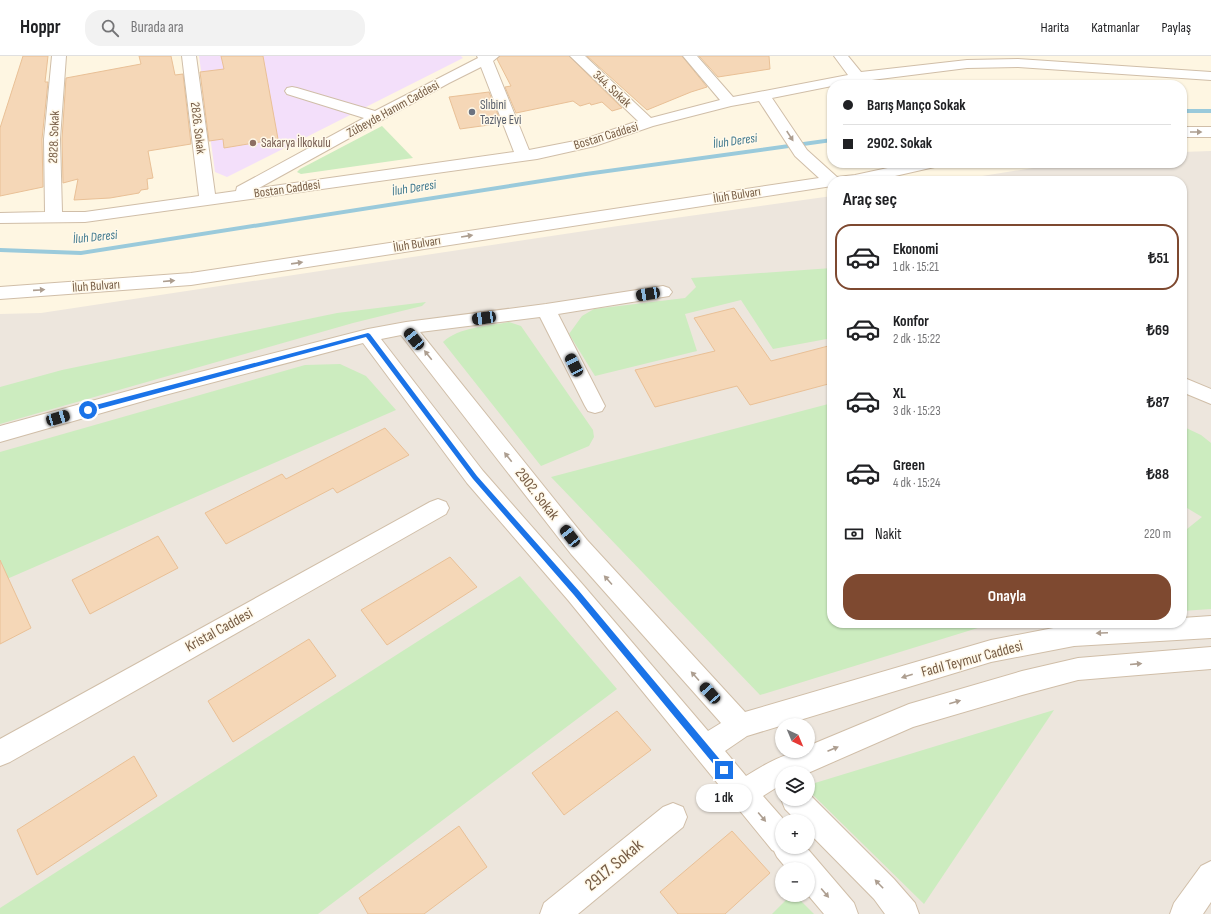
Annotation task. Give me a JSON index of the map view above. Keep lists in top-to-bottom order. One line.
{"streets":{"street":["344. Sokak","Zübeyde Hanım Caddesi","2826. Sokak","Bostan Caddesi","2828. Sokak","İluh Bulvarı","2902. Sokak","Kristal Caddesi","Fadıl Teymur Caddesi","2917. Sokak"]},"crossings":[["344. Sokak","Bostan Caddesi"],["Zübeyde Hanım Caddesi","Bostan Caddesi"],["2826. Sokak","Bostan Caddesi"],["Bostan Caddesi","2828. Sokak"],["2902. Sokak","Fadıl Teymur Caddesi"]],"water":["İluh Deresi"],"places":["Slıbini Taziye Evi","Sakarya İlkokulu"],"north":"bottom right","page":{"header":"Hoppr","search":"Burada ara","nav":["Harita","Katmanlar","Paylaş"],"banner":["Barış Manço Sokak","2902. Sokak"],"heading":"Araç seç","list":[{"name":"Ekonomi","note":"1 dk · 15:21","value":"₺51"},{"name":"Konfor","note":"2 dk · 15:22","value":"₺69"},{"name":"XL","note":"3 dk · 15:23","value":"₺87"},{"name":"Green","note":"4 dk · 15:24","value":"₺88"}],"pay":["Nakit","220 m"],"buttons":"Onayla","map_buttons":["+","−"],"bubble":"1 dk"}}
